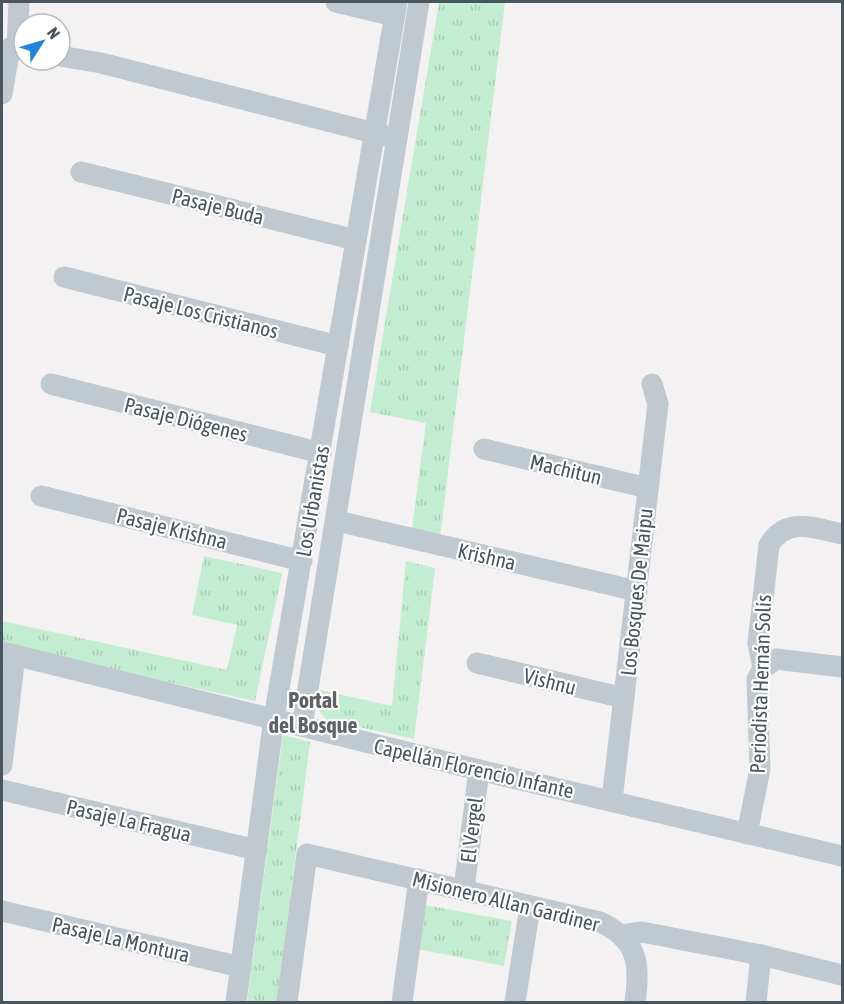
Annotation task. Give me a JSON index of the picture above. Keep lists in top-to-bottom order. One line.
{"streets":{"street":["Pasaje Buda","Pasaje Los Cristianos","Pasaje Diógenes","Machitun","Los Urbanistas","Pasaje Krishna","Krishna","Los Bosques De Maipu","Vishnu","Periodista Hernán Solís","Capellán Florencio Infante","Pasaje La Fragua","El Vergel","Misionero Allan Gardiner","Pasaje La Montura"]},"crossings":[["Pasaje Buda","Los Urbanistas"],["Pasaje Los Cristianos","Los Urbanistas"],["Pasaje Diógenes","Los Urbanistas"],["Machitun","Los Bosques De Maipu"],["Los Urbanistas","Pasaje Krishna"],["Los Urbanistas","Krishna"],["Los Urbanistas","Capellán Florencio Infante"],["Los Urbanistas","Pasaje La Fragua"],["Los Urbanistas","Pasaje La Montura"],["Krishna","Los Bosques De Maipu"],["Los Bosques De Maipu","Vishnu"],["Los Bosques De Maipu","Capellán Florencio Infante"],["Periodista Hernán Solís","Capellán Florencio Infante"],["Capellán Florencio Infante","El Vergel"],["El Vergel","Misionero Allan Gardiner"]],"districts":["Portal del Bosque"],"north":"top right"}
